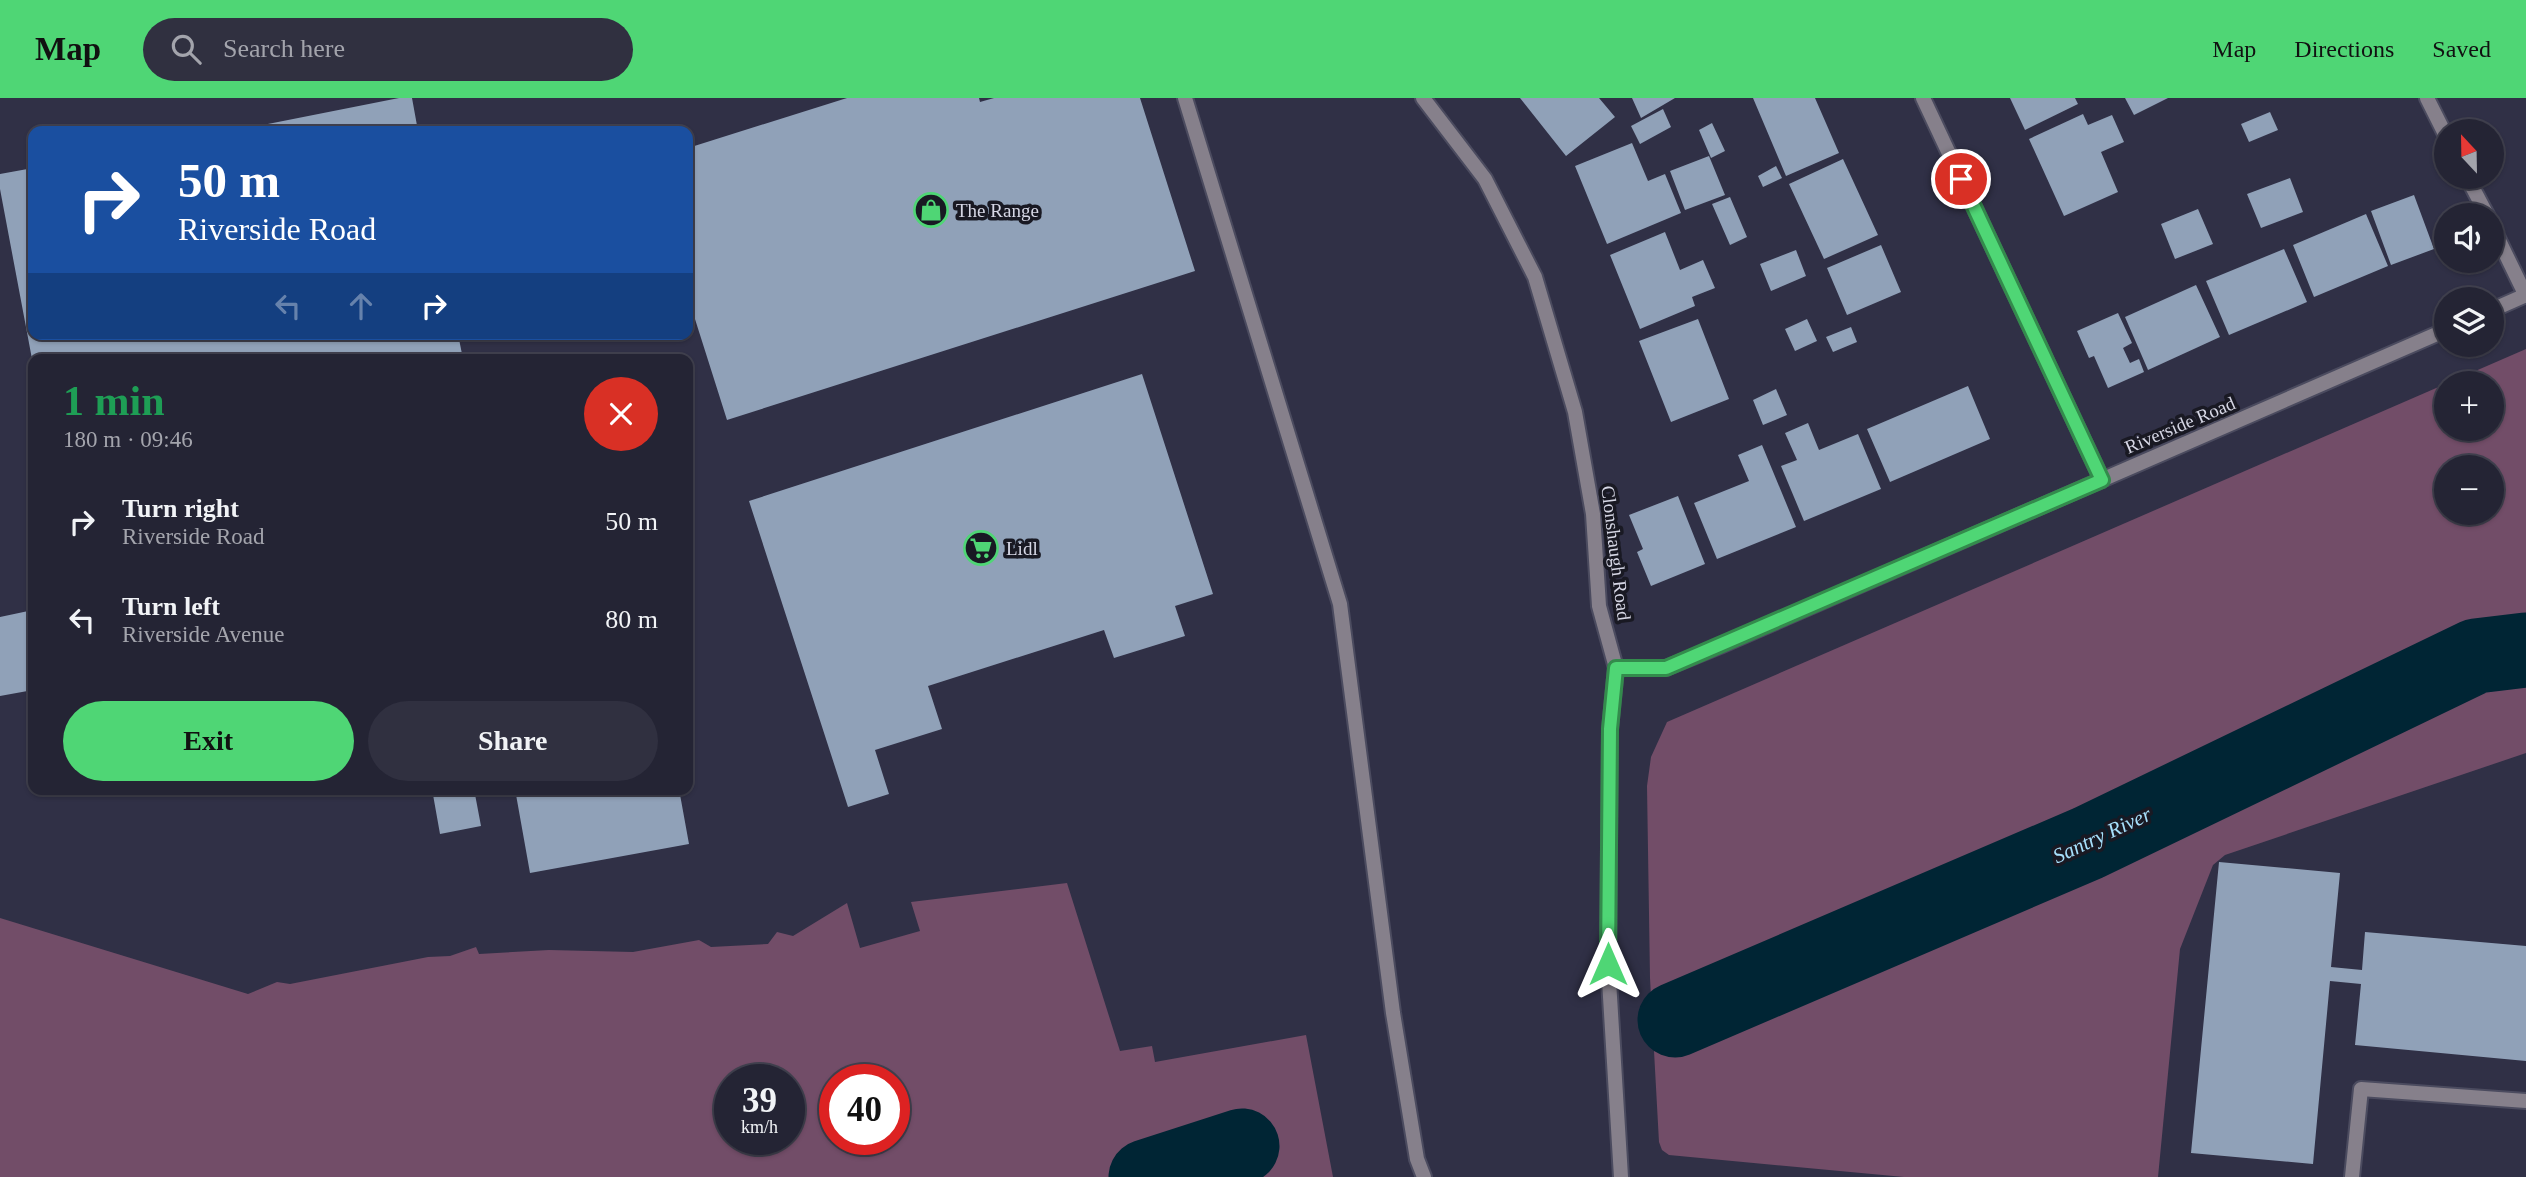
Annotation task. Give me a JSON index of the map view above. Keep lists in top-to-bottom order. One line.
{"streets":{"street":["Riverside Road","Clonshaugh Road"]},"crossings":[["Riverside Road","Clonshaugh Road"]],"water":["Santry River"],"places":{"shop":["The Range"],"supermarket":["Lidl"]},"north":"top","page":{"header":"Map","search":"Search here","nav":["Map","Directions","Saved"],"map_buttons":["+","−"],"turn":["50 m","Riverside Road"],"heading":["1 min","180 m · 09:46"],"list":[{"name":"Turn right","note":"Riverside Road","value":"50 m"},{"name":"Turn left","note":"Riverside Avenue","value":"80 m"}],"buttons":["Exit","Share"],"speed":"39 km/h","limit":"40"}}
